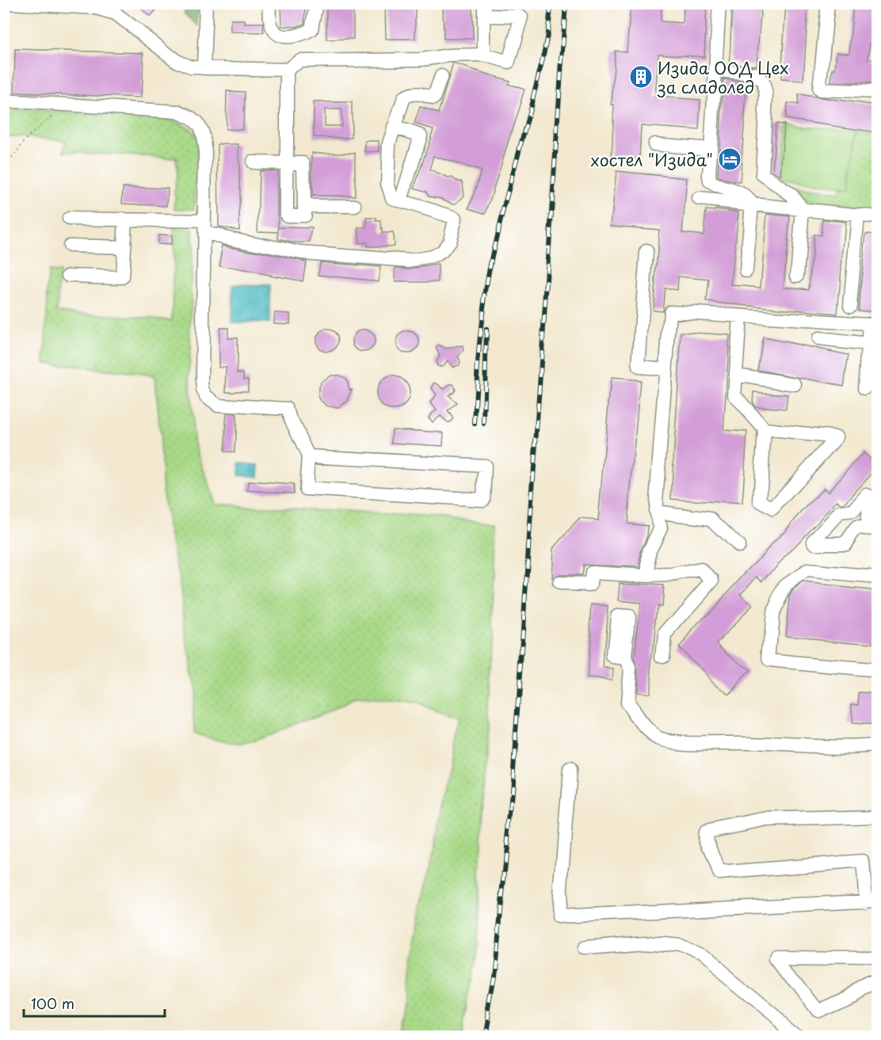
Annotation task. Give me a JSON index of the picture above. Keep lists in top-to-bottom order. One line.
{"places":{"building":["Изида ООД Цех за сладолед"],"hotel":["хостел \"Изида\""]},"scale_bar":"100 m"}
